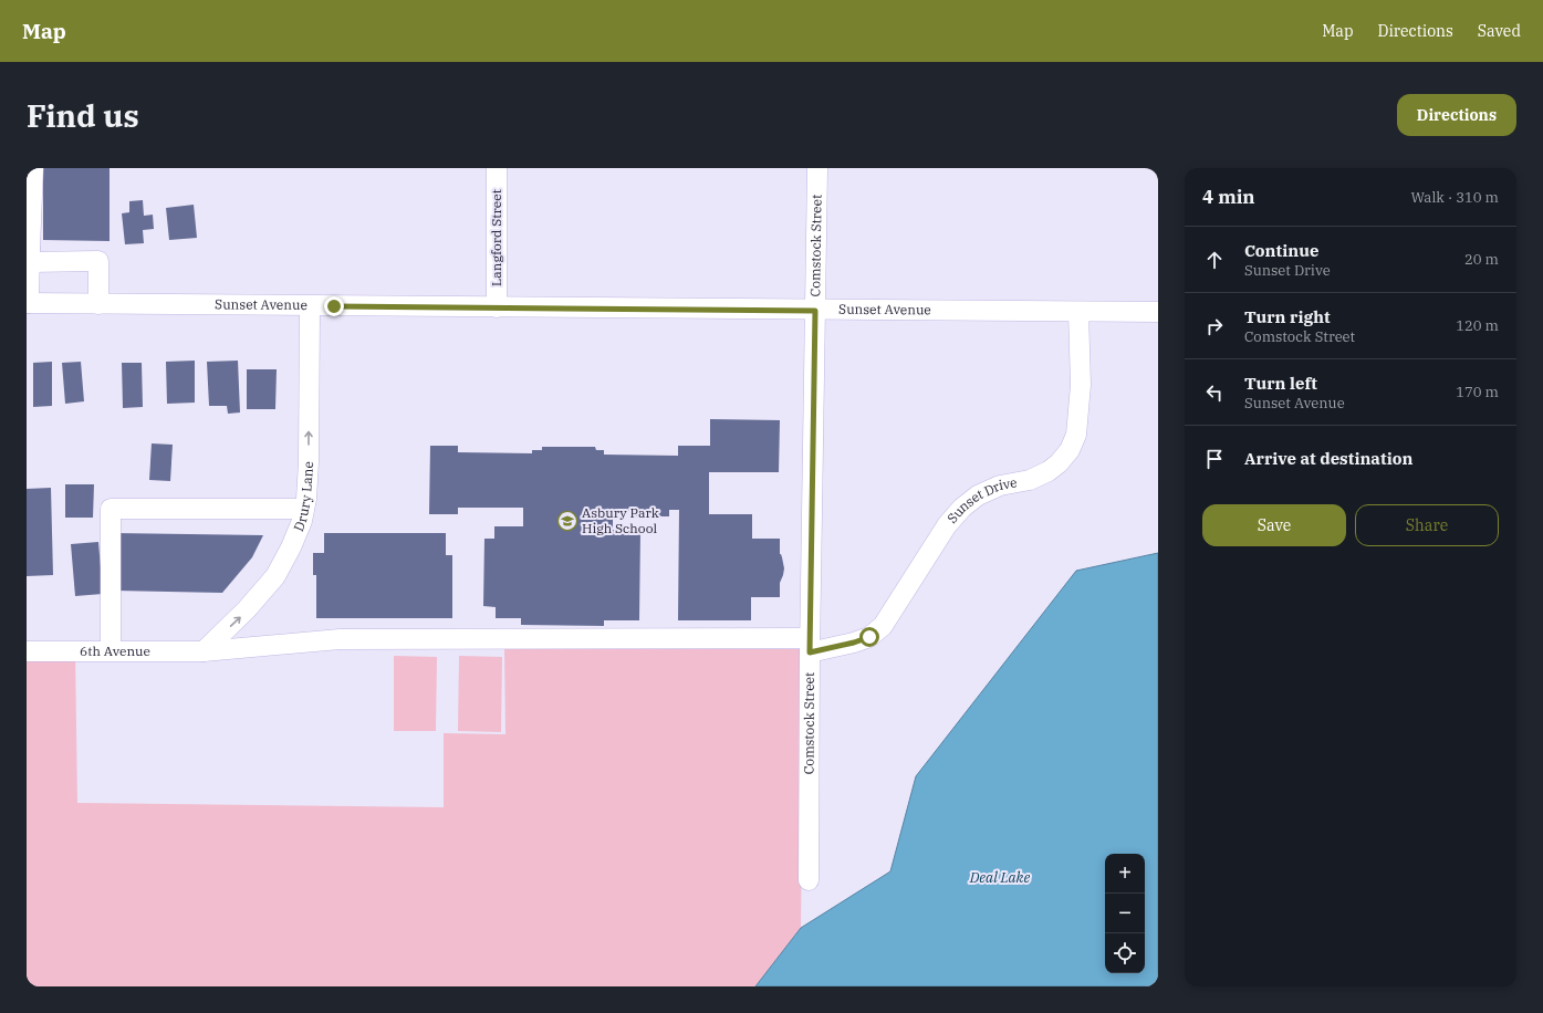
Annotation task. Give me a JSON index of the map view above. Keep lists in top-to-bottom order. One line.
{"streets":{"street":["Langford Street","Comstock Street","Sunset Avenue","Drury Lane","Sunset Drive","6th Avenue"]},"crossings":[["Langford Street","Sunset Avenue"],["Comstock Street","Sunset Avenue"],["Comstock Street","Sunset Drive"],["Sunset Avenue","Drury Lane"],["Sunset Avenue","Sunset Drive"],["Drury Lane","Sunset Drive"],["Drury Lane","6th Avenue"],["Sunset Drive","6th Avenue"]],"one_way":["Drury Lane"],"water":["Deal Lake"],"places":{"school or university":["Asbury Park High School"]},"page":{"header":"Map","nav":["Map","Directions","Saved"],"buttons":["Directions",["Save","Share"]],"title":"Find us","heading":["4 min","Walk · 310 m"],"list":[["Continue","Sunset Drive","20 m"],["Turn right","Comstock Street","120 m"],["Turn left","Sunset Avenue","170 m"],"Arrive at destination"],"map_buttons":["+","−"]}}
